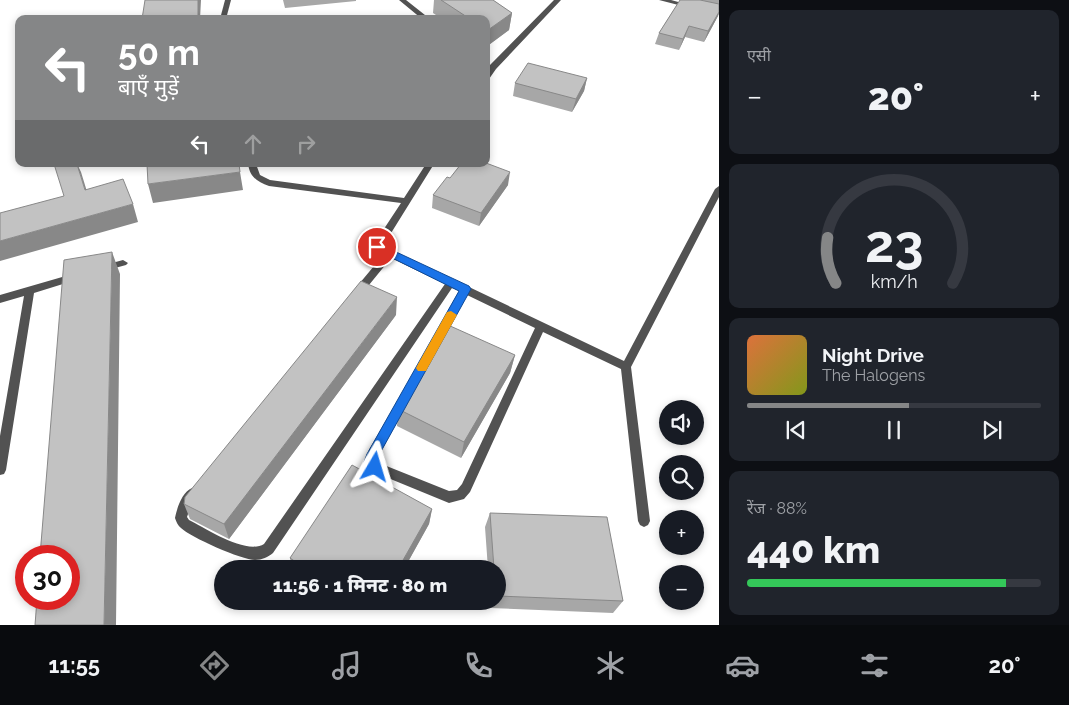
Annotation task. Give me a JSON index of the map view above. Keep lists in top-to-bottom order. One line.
{"page":{"tile":["एसी",["रेंज · 88%","440 km"]],"turn":["50 m","बाएँ मुड़ें"],"heat":["−","20°","+"],"song":["Night Drive","The Halogens"],"map_buttons":["+","−"],"limit":"30","trip":"11:56 · 1 मिनट · 80 m","tabs":["11:55","20°"],"gauge":["23","km/h"]}}
